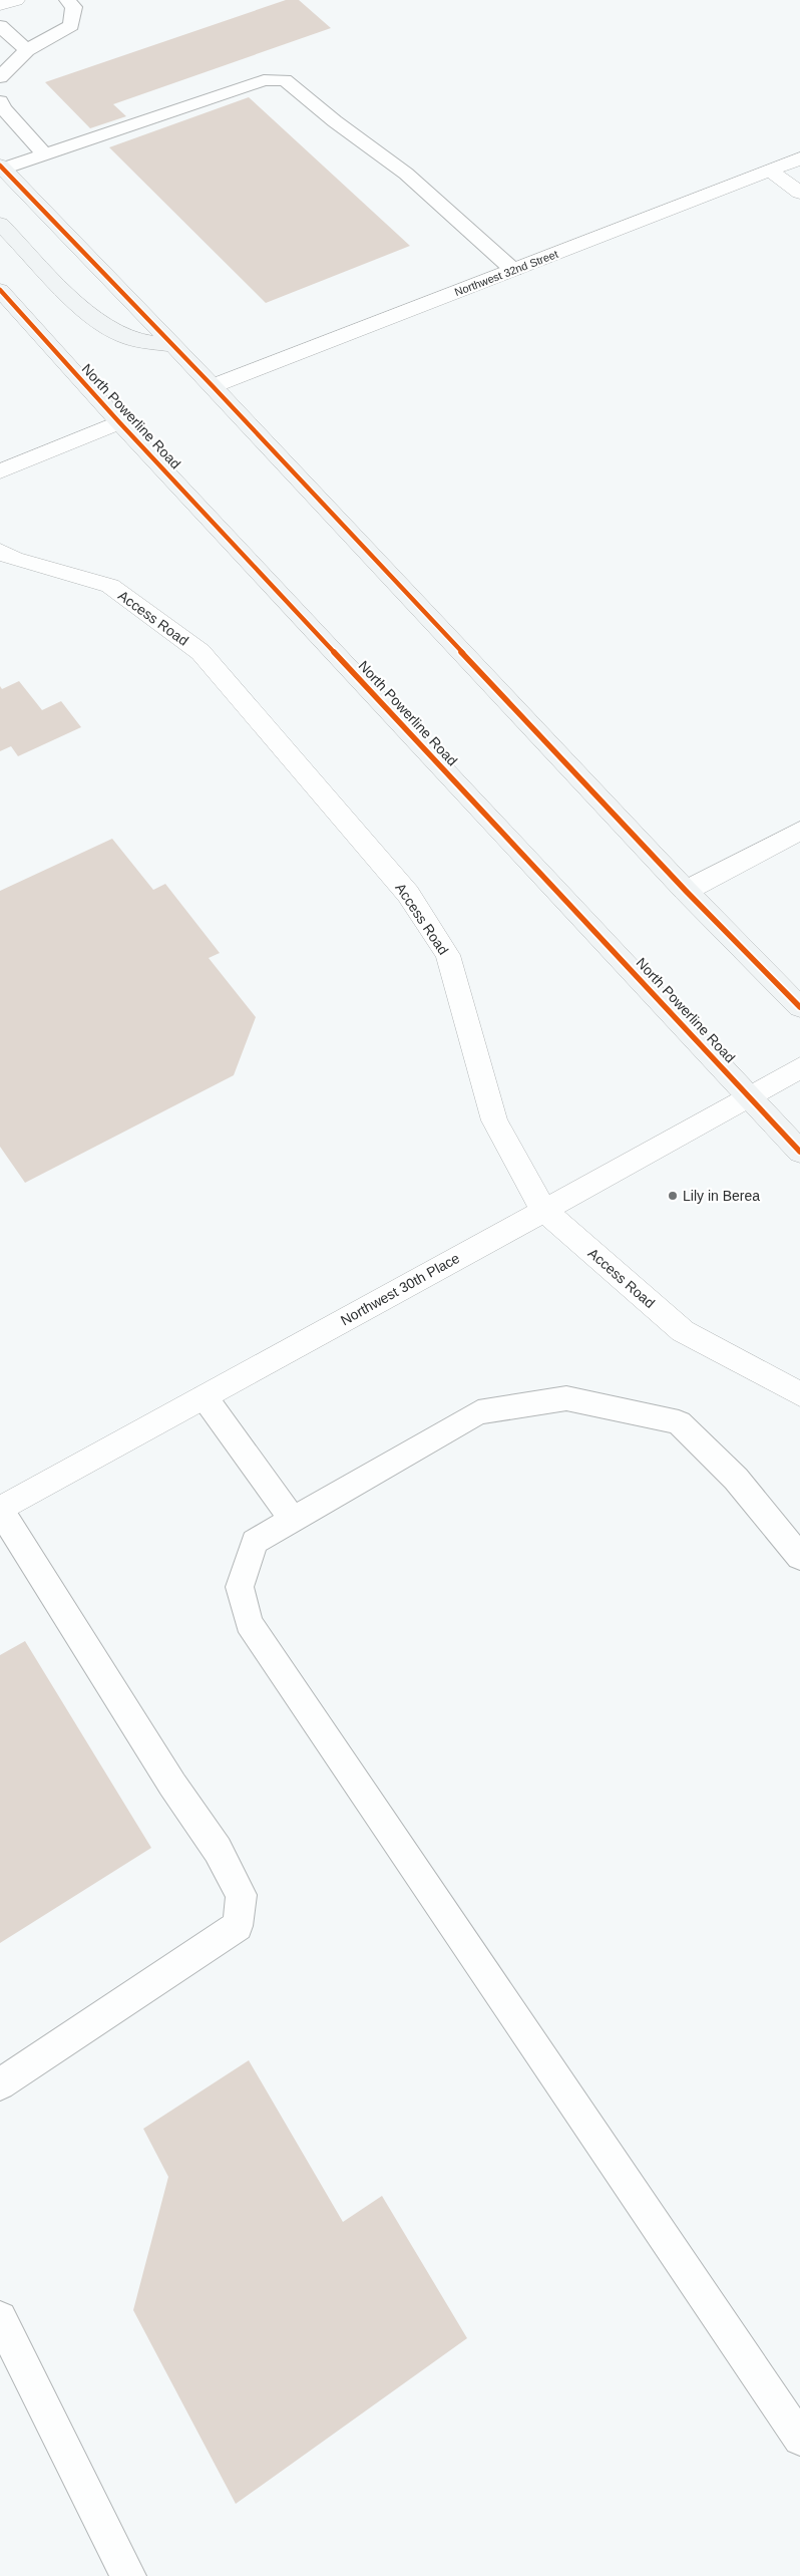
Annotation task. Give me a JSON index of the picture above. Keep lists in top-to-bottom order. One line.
{"streets":{"main road":["North Powerline Road"],"street":["Northwest 32nd Street","Access Road","Northwest 30th Place"]},"crossings":[["North Powerline Road","Northwest 30th Place"],["Access Road","Northwest 30th Place"]],"places":["Lily in Berea"]}
